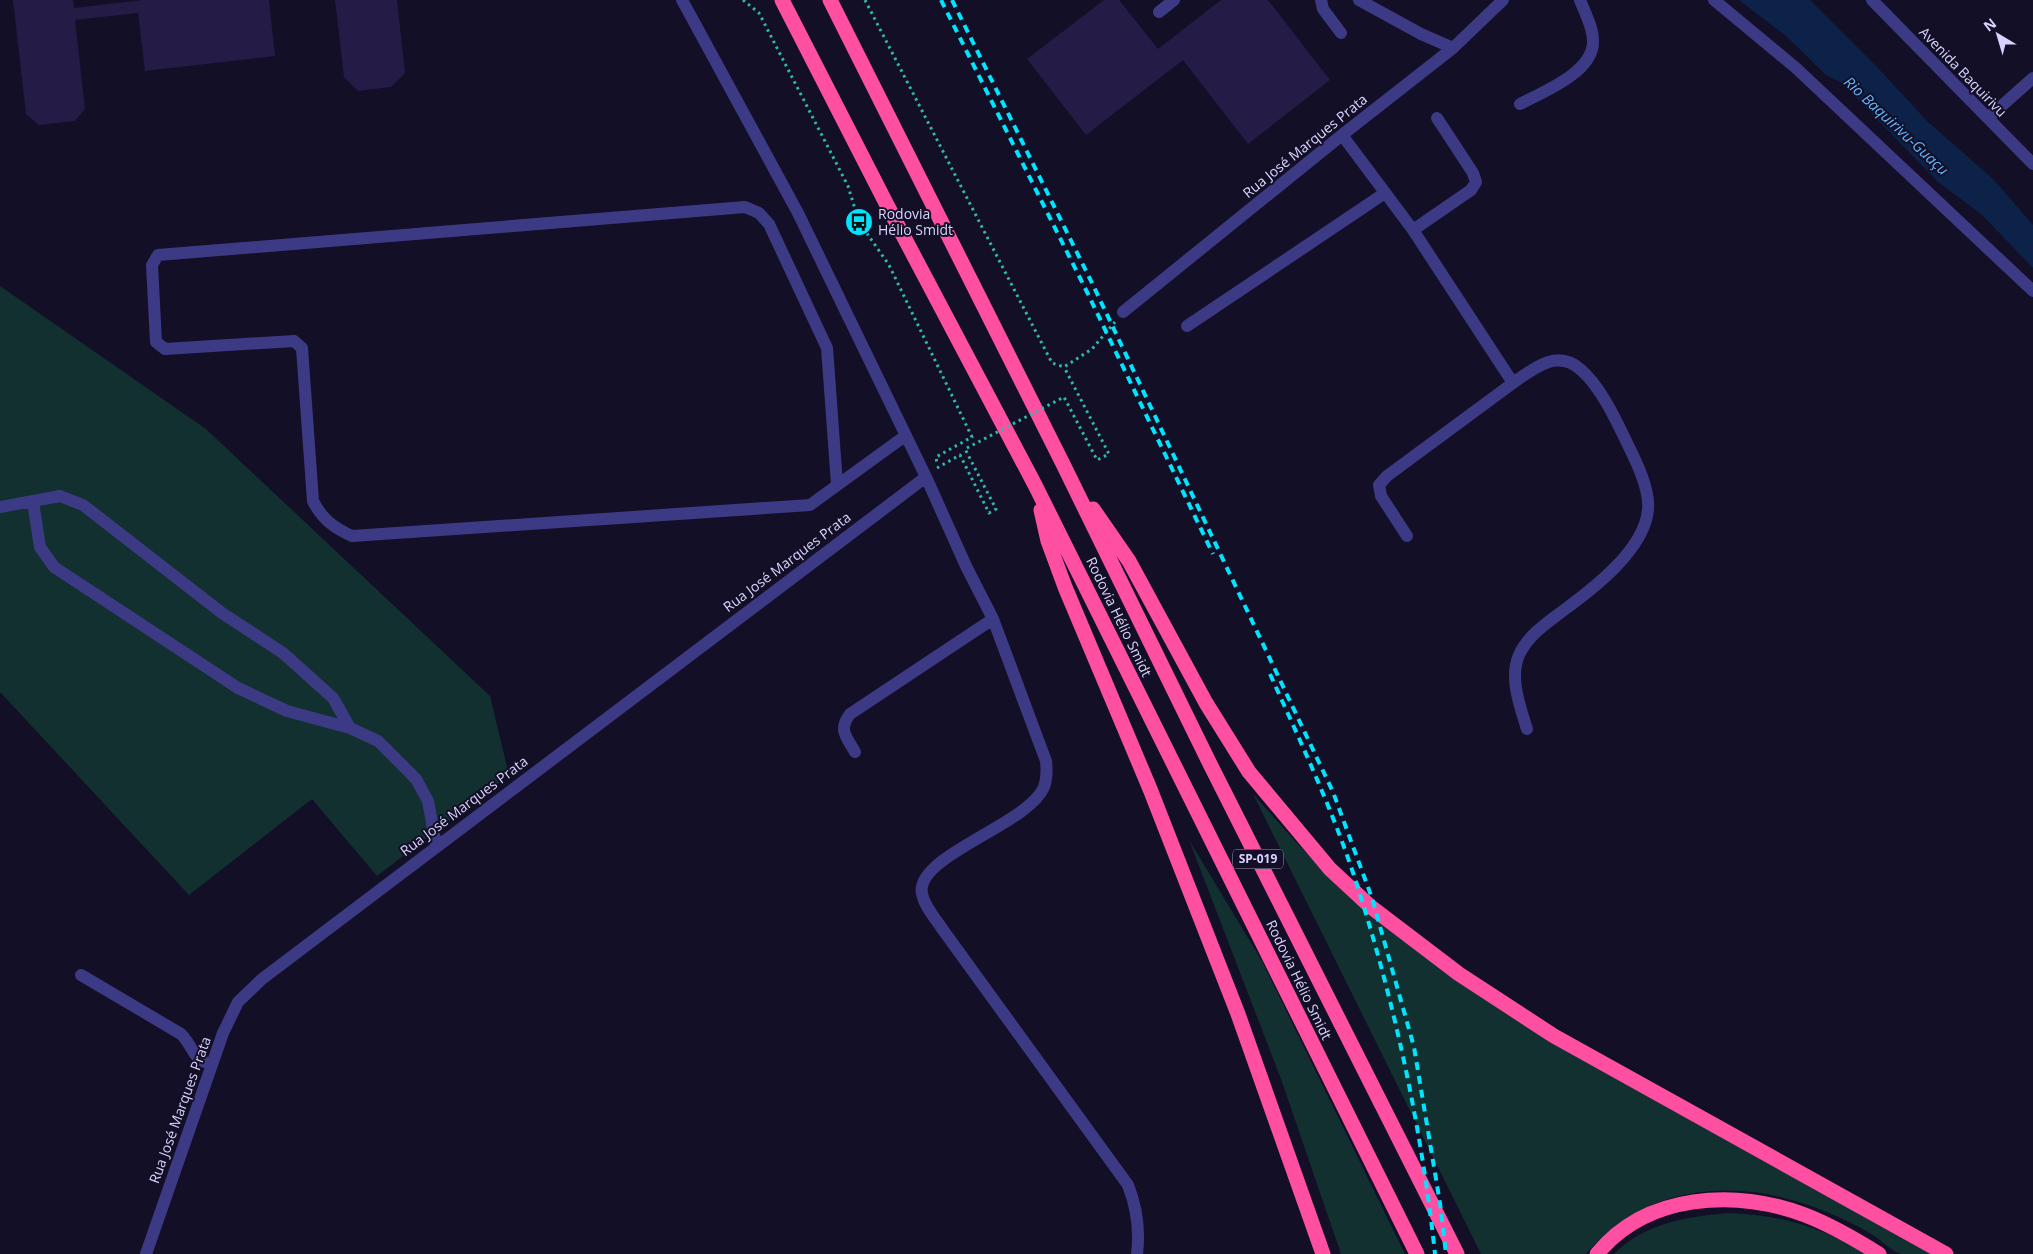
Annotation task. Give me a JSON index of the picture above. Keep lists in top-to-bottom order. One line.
{"streets":{"highway":["Rodovia Hélio Smidt","SP-019"],"street":["Avenida Baquirivu","Rua José Marques Prata"]},"water":["Rio Baquirivu-Guaçu"],"places":{"bus stop":["Rodovia Hélio Smidt"]},"north":"top left"}
